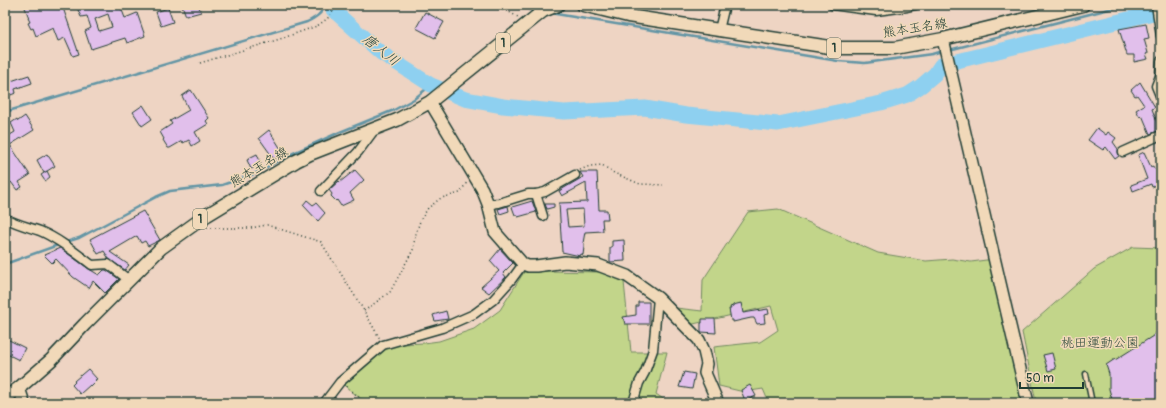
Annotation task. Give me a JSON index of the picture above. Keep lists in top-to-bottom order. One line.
{"streets":{"main road":["熊本玉名線","1"]},"water":["唐人川"],"parks":["桃田運動公園"],"scale_bar":"50 m"}
